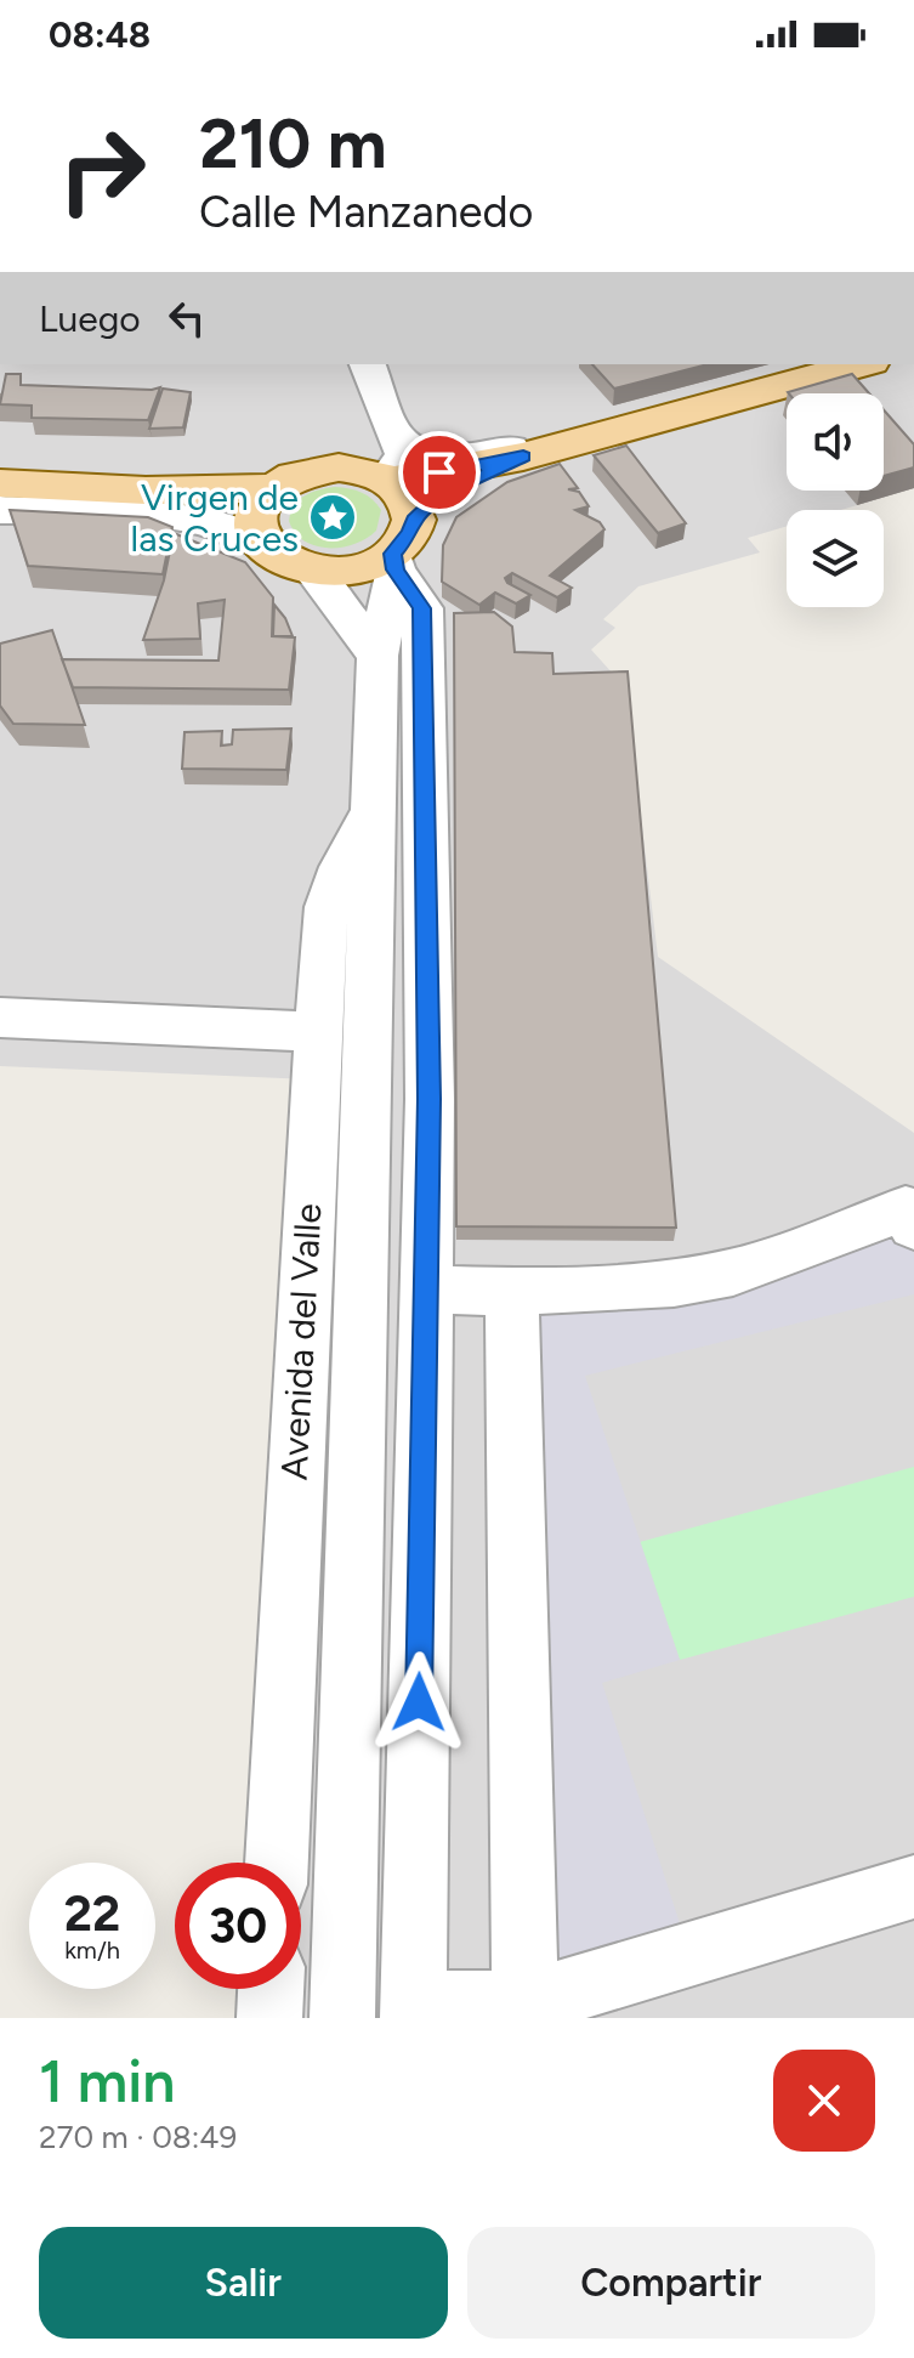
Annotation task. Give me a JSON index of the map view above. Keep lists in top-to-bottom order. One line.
{"streets":{"street":["Avenida del Valle"]},"places":{"place":["Virgen de las Cruces"]},"page":{"status":"08:48","turn":["210 m","Calle Manzanedo"],"then":"Luego","speed":"22 km/h","limit":"30","heading":["1 min","270 m · 08:49"],"buttons":["Salir","Compartir"]}}
